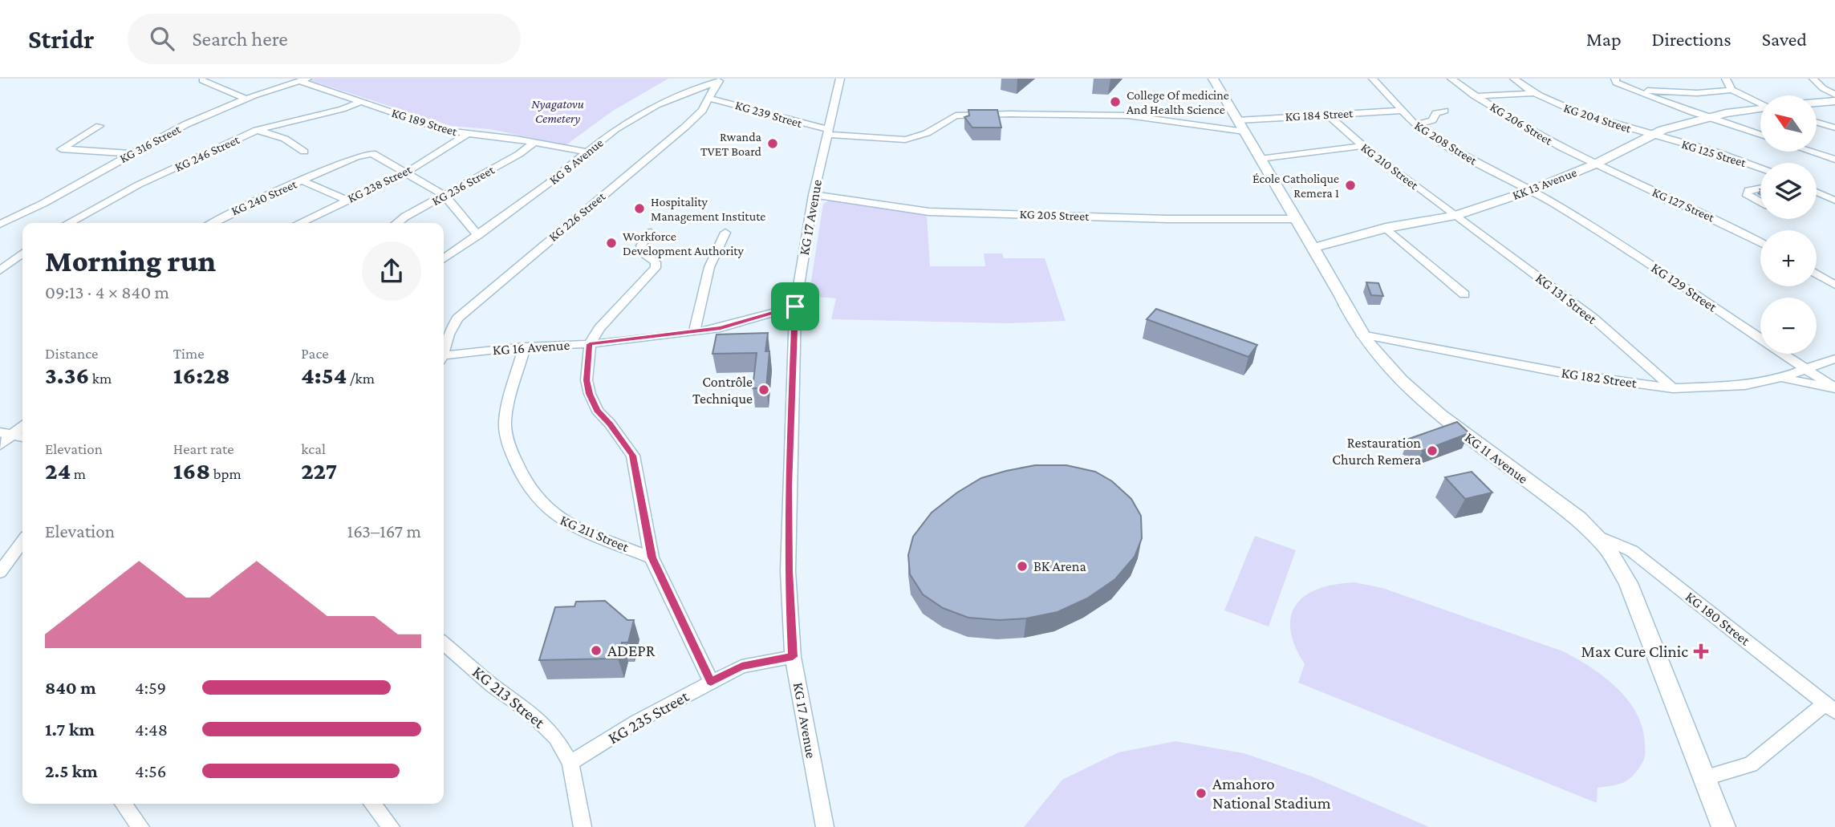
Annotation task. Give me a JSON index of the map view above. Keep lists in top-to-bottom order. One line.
{"streets":{"main road":["KK 13 Avenue","KG 11 Avenue"],"street":["KG 239 Street","KG 184 Street","KG 204 Street","KG 189 Street","KG 206 Street","KG 208 Street","KG 316 Street","KG 246 Street","KG 125 Street","KG 8 Avenue","KG 210 Street","KG 238 Street","KG 236 Street","KG 240 Street","KG 127 Street","KG 205 Street","KG 226 Street","KG 17 Avenue","KG 129 Street","KG 131 Street","KG 16 Avenue","KG 182 Street","KG 211 Street","KG 180 Street","KG 213 Street","KG 235 Street"]},"crossings":[["KG 239 Street","KG 184 Street"],["KG 239 Street","KG 226 Street"],["KG 239 Street","KG 17 Avenue"],["KG 239 Street","KG 11 Avenue"],["KG 184 Street","KG 208 Street"],["KG 184 Street","KG 210 Street"],["KG 184 Street","KG 11 Avenue"],["KG 204 Street","KG 125 Street"],["KG 204 Street","KK 13 Avenue"],["KG 189 Street","KG 316 Street"],["KG 189 Street","KG 246 Street"],["KG 189 Street","KG 8 Avenue"],["KG 189 Street","KG 238 Street"],["KG 189 Street","KG 236 Street"],["KG 206 Street","KK 13 Avenue"],["KG 206 Street","KG 127 Street"],["KG 208 Street","KK 13 Avenue"],["KG 208 Street","KG 129 Street"],["KG 125 Street","KK 13 Avenue"],["KG 8 Avenue","KG 226 Street"],["KG 210 Street","KK 13 Avenue"],["KG 210 Street","KG 131 Street"],["KG 238 Street","KG 240 Street"],["KK 13 Avenue","KG 127 Street"],["KK 13 Avenue","KG 129 Street"],["KK 13 Avenue","KG 131 Street"],["KK 13 Avenue","KG 11 Avenue"],["KG 205 Street","KG 17 Avenue"],["KG 205 Street","KG 11 Avenue"],["KG 17 Avenue","KG 16 Avenue"],["KG 17 Avenue","KG 235 Street"],["KG 129 Street","KG 182 Street"],["KG 131 Street","KG 182 Street"],["KG 16 Avenue","KG 211 Street"],["KG 182 Street","KG 11 Avenue"],["KG 11 Avenue","KG 180 Street"],["KG 213 Street","KG 235 Street"]],"parks":["Nyagatovu Cemetery"],"places":{"other":["College Of medicine And Health Science","Rwanda TVET Board","École Catholique Remera 1","Hospitality Management Institute","Workforce Development Authority","Contrôle Technique","Restauration Church Remera","BK Arena","ADEPR","Amahoro National Stadium"],"health":["Max Cure Clinic"]},"north":"top left","page":{"header":"Stridr","search":"Search here","nav":["Map","Directions","Saved"],"map_buttons":["+","−"],"heading":["Morning run","09:13 · 4 × 840 m"],"stats":[["Distance","3.36 km"],["Time","16:28"],["Pace","4:54 /km"],["Elevation","24 m"],["Heart rate","168 bpm"],["kcal","227"]],"chart":["Elevation","163–167 m"],"list":[{"name":"840 m","note":"4:59"},{"name":"1.7 km","note":"4:48"},{"name":"2.5 km","note":"4:56"}]}}
